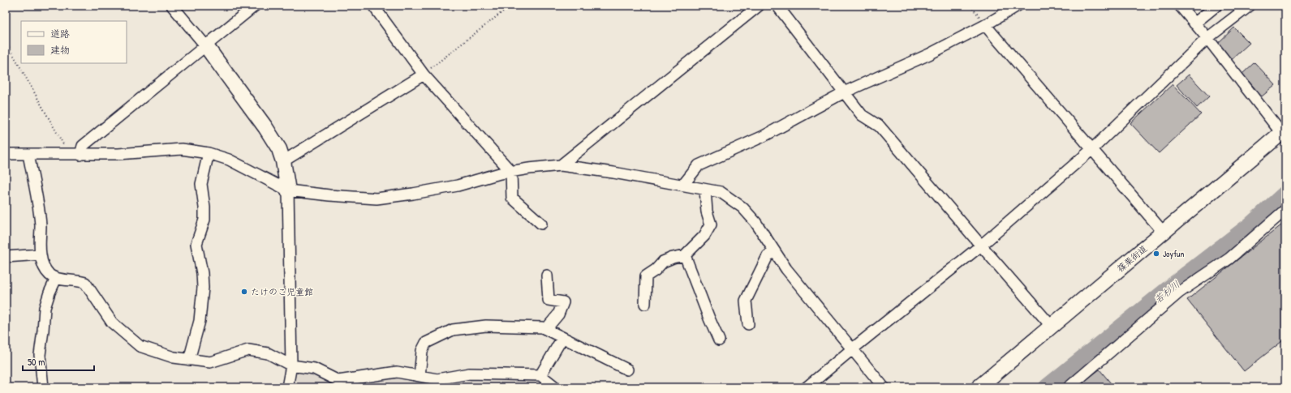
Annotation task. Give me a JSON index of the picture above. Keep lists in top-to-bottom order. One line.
{"streets":{"main road":["篠栗街道"]},"water":["若杉川"],"places":["Joyfun","たけのこ児童館"],"legend":["道路","建物"],"scale_bar":"50 m"}
